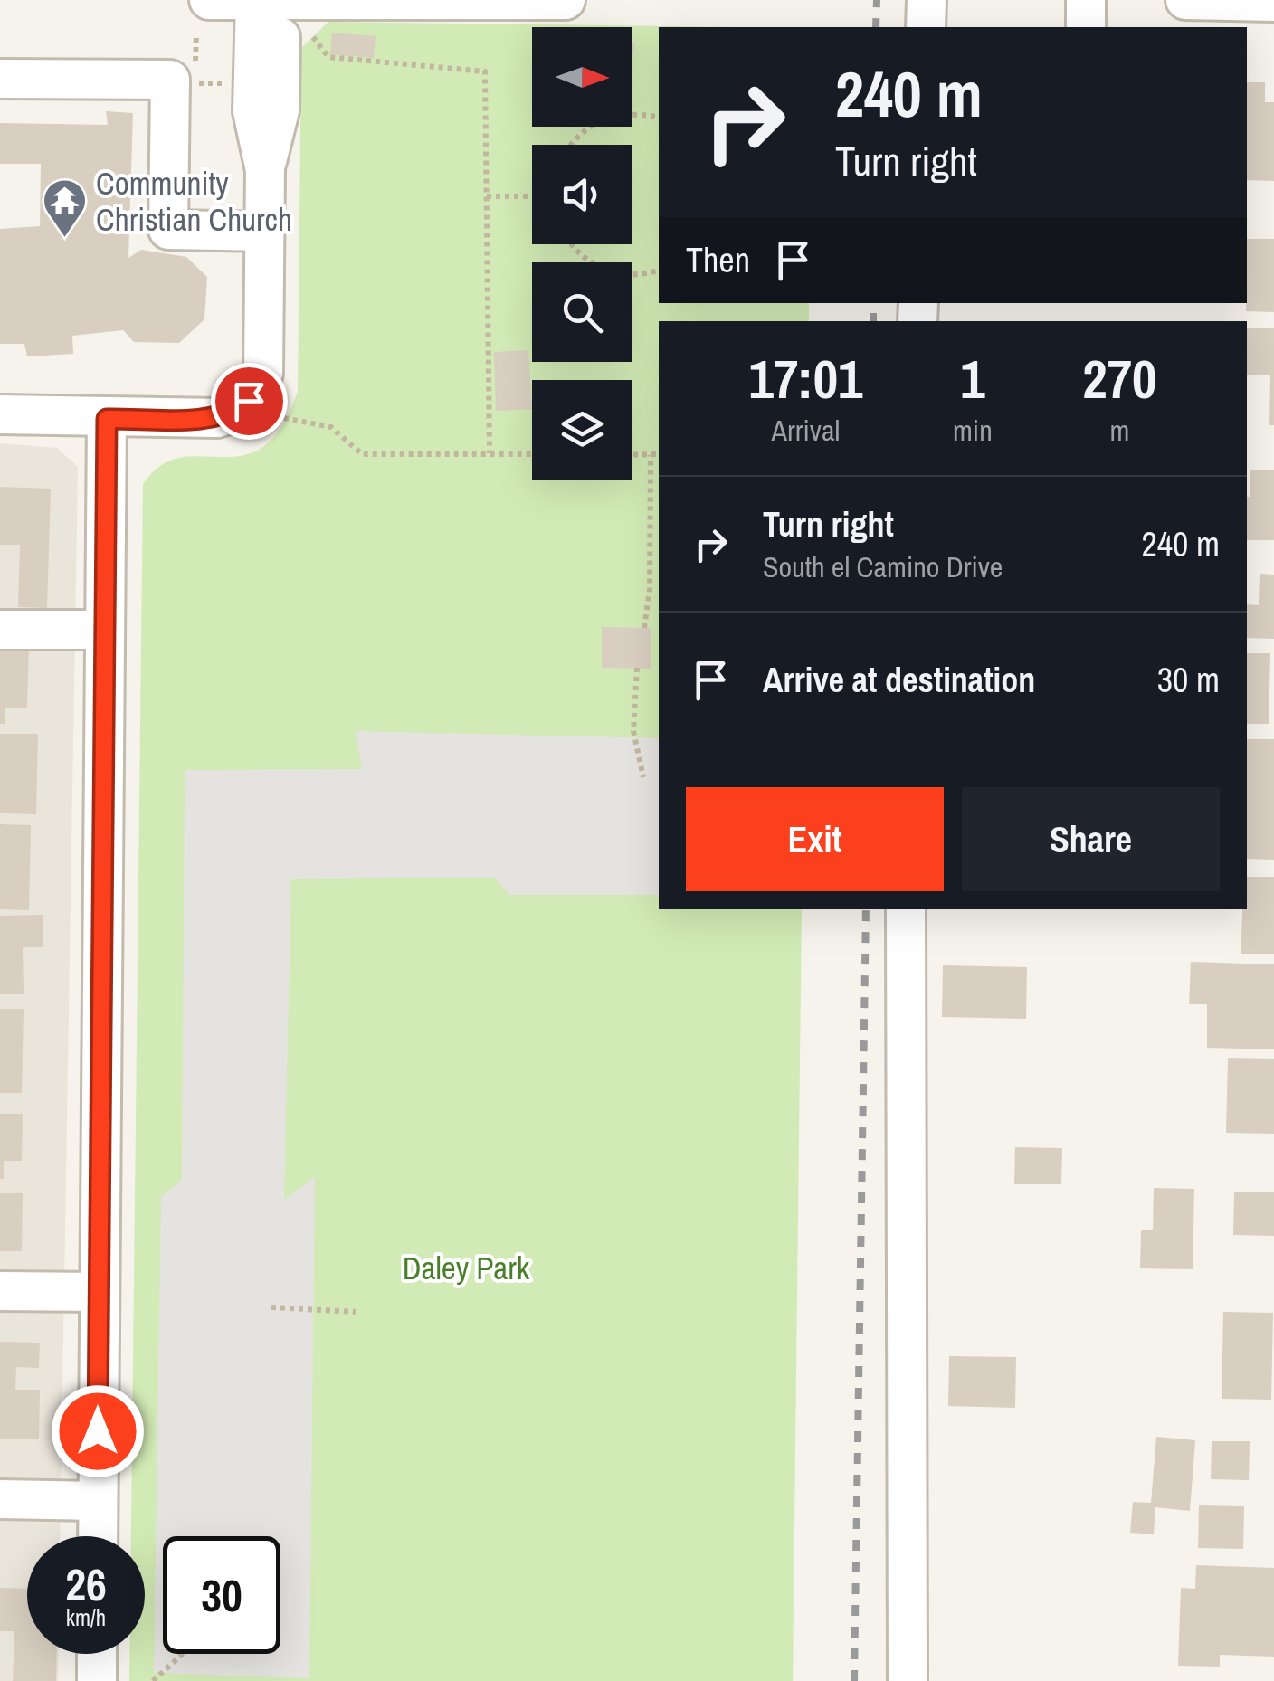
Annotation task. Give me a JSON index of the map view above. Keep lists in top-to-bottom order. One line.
{"parks":["Daley Park"],"places":{"temple":["Community Christian Church"]},"north":"right","page":{"turn":["240 m","Turn right"],"then":"Then","eta":["17:01","Arrival","1","min","270","m"],"list":[{"name":"Turn right","note":"South el Camino Drive","value":"240 m"},{"name":"Arrive at destination","value":"30 m"}],"buttons":["Exit","Share"],"speed":"26 km/h","limit":"30"}}
